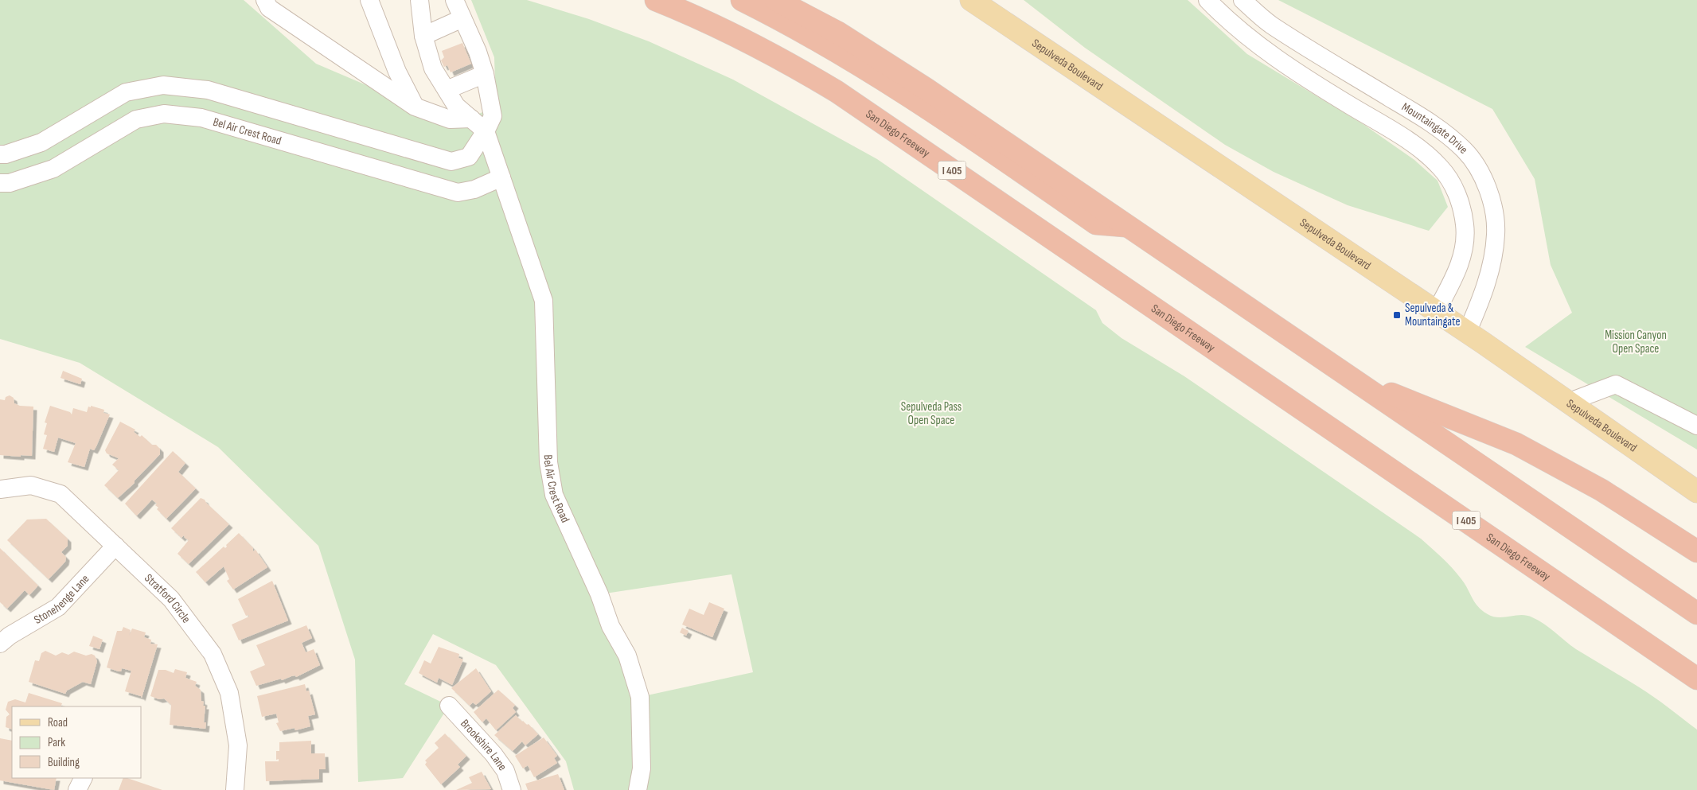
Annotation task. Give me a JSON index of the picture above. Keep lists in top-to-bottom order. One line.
{"streets":{"highway":["San Diego Freeway","I 405"],"main road":["Sepulveda Boulevard"],"street":["Mountaingate Drive","Bel Air Crest Road","Stonehenge Lane","Stratford Circle","Brookshire Lane"]},"crossings":[["Sepulveda Boulevard","Mountaingate Drive"],["Stonehenge Lane","Stratford Circle"]],"parks":["Mission Canyon Open Space","Sepulveda Pass Open Space"],"places":{"transit":["Sepulveda & Mountaingate"]},"legend":["Road","Park","Building"]}
